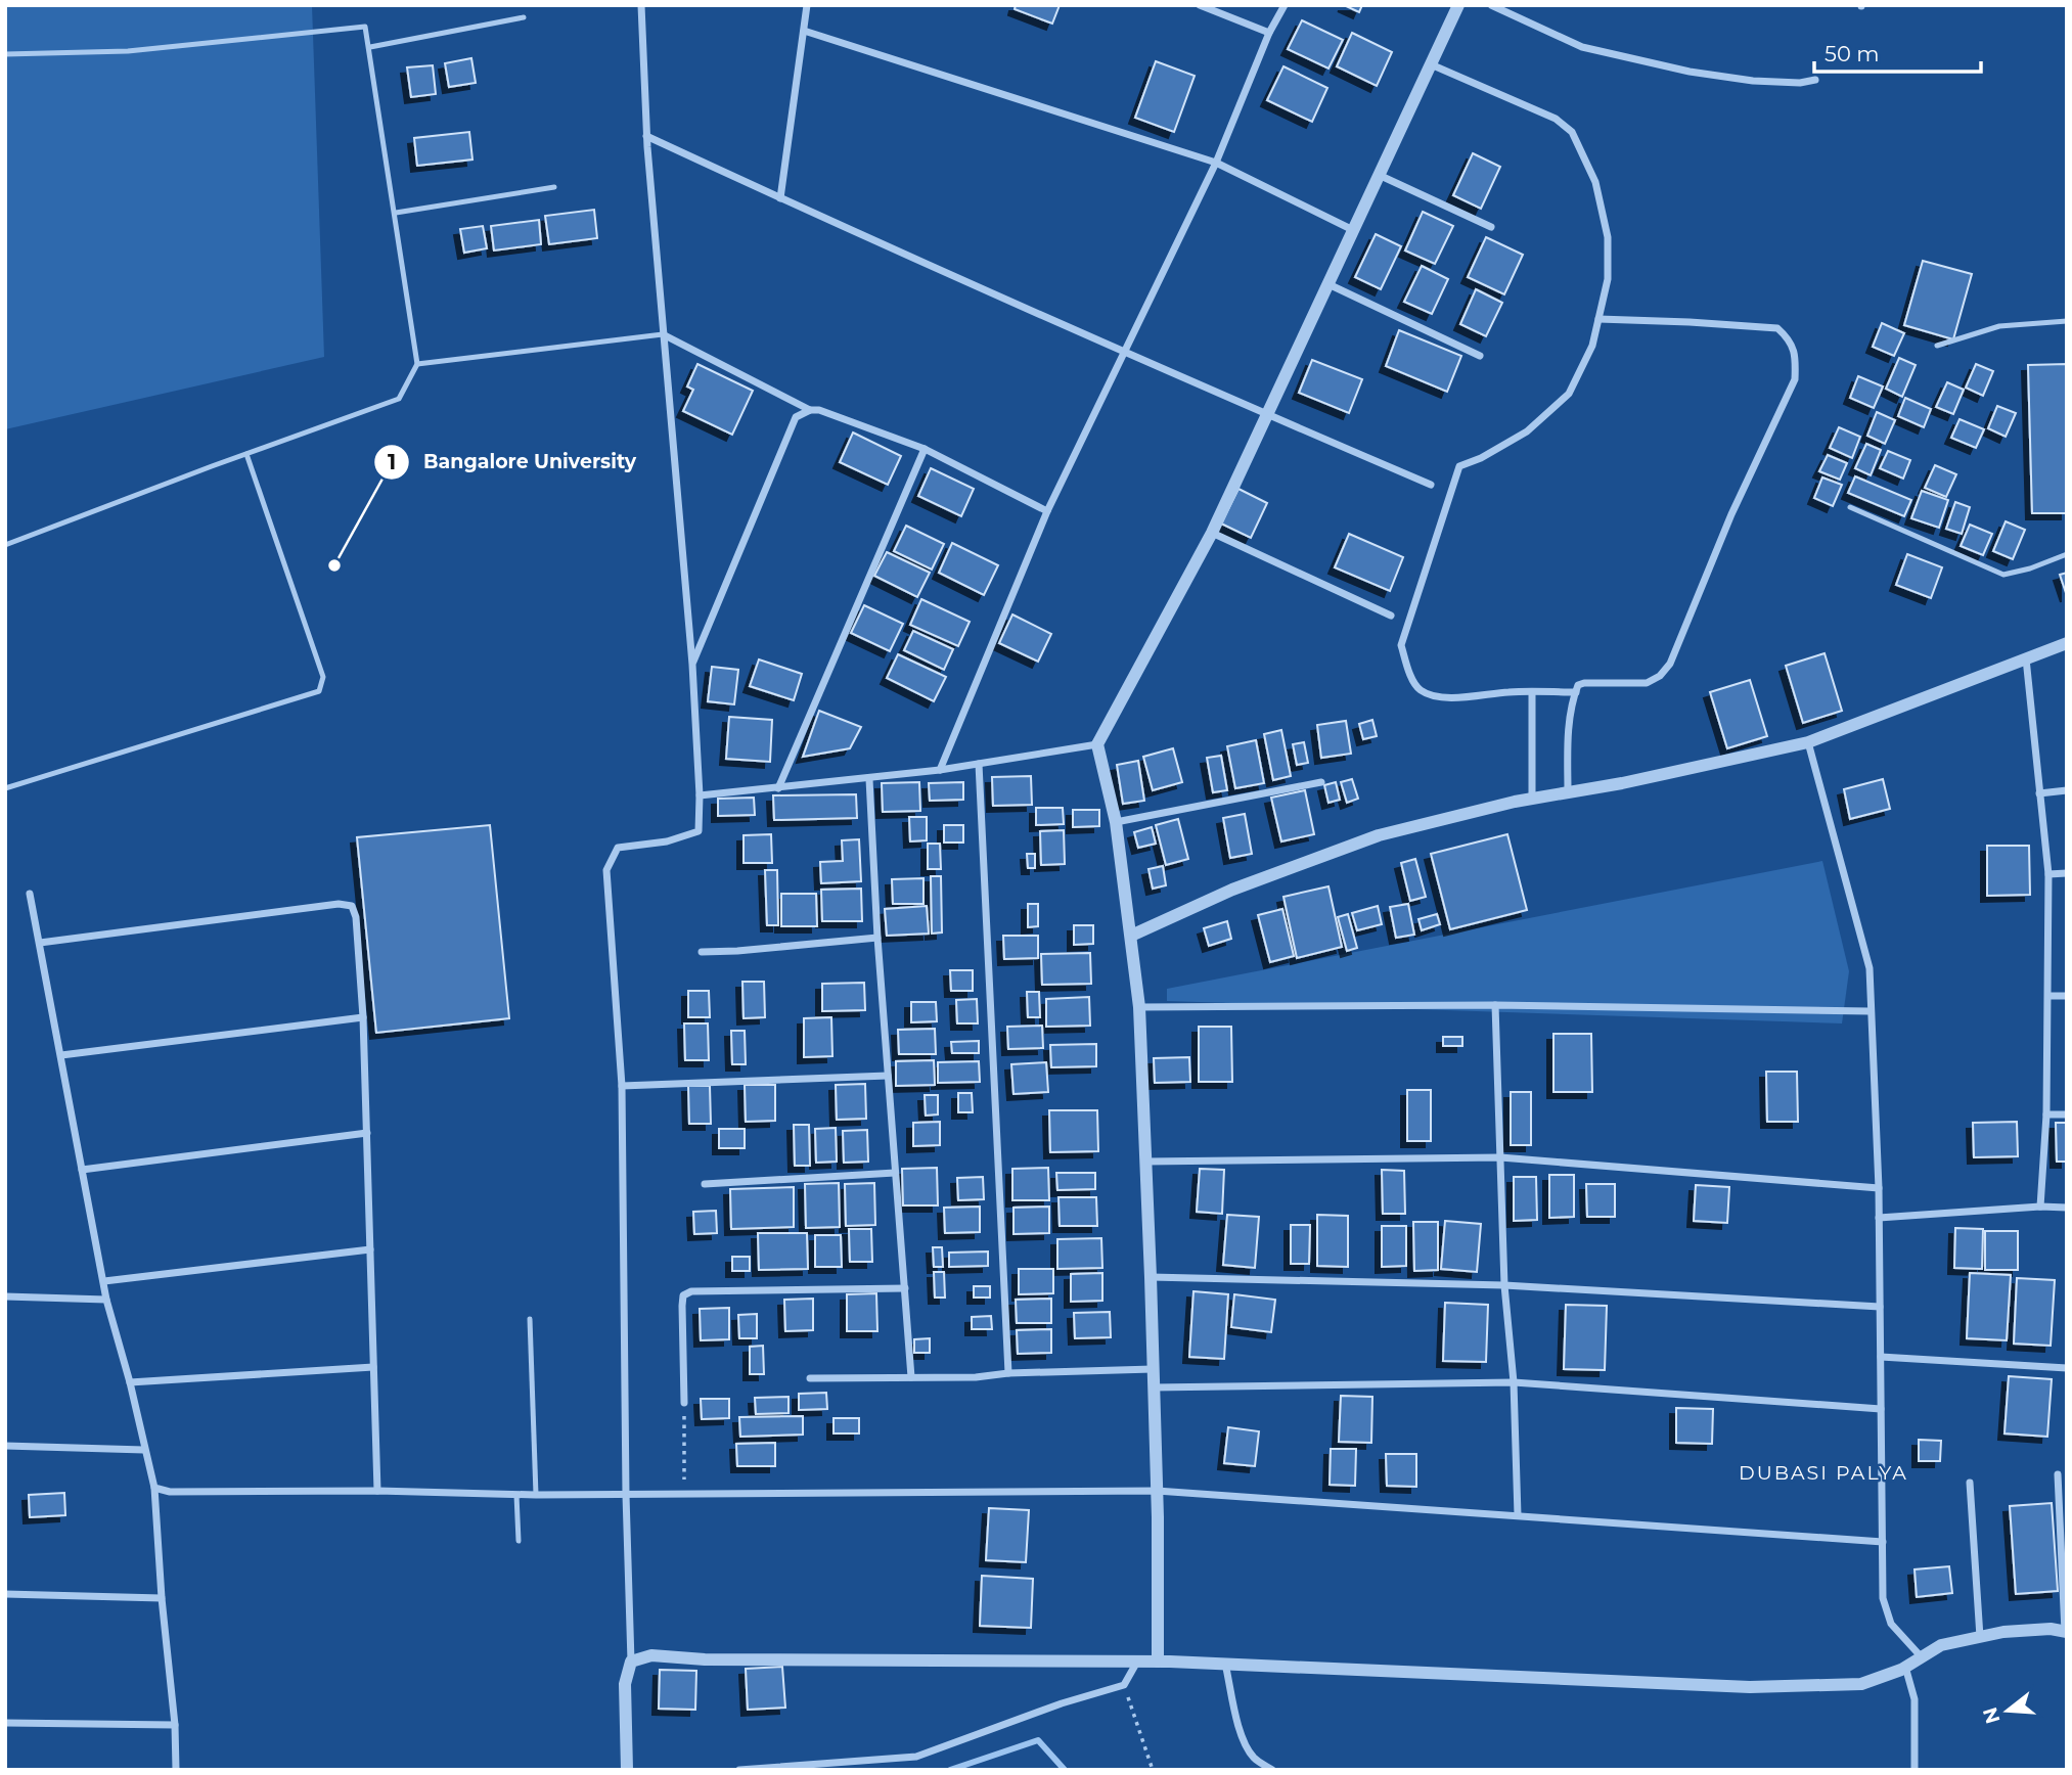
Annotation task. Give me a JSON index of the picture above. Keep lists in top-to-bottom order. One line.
{"districts":["DUBASI PALYA"],"places":["Bangalore University"],"scale_bar":"50 m","north":"left"}
